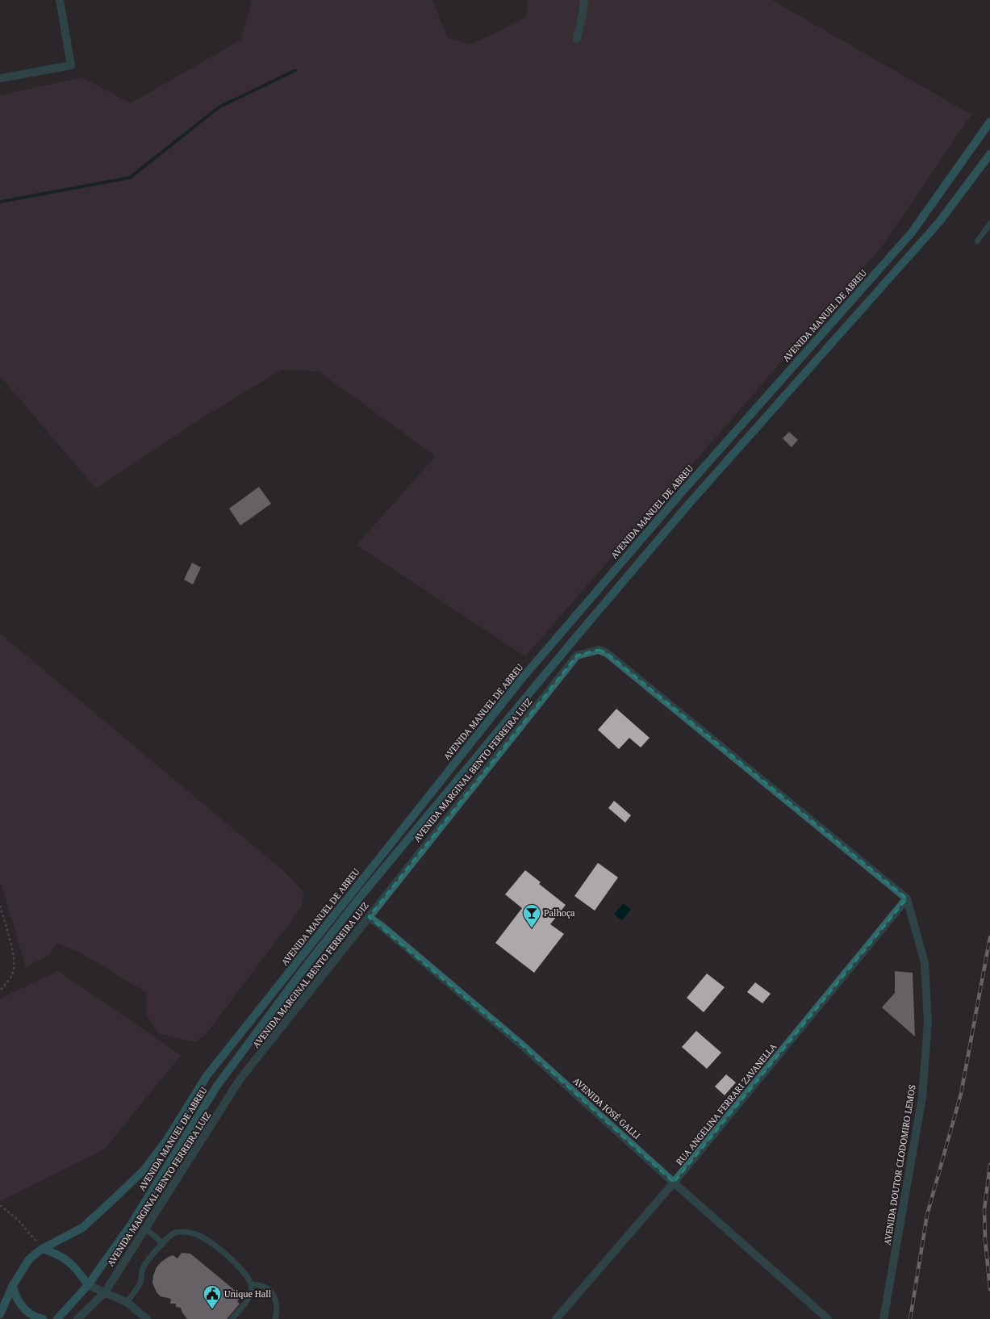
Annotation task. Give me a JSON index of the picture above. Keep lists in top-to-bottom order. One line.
{"streets":{"main road":["AVENIDA MANUEL DE ABREU"],"street":["AVENIDA MARGINAL BENTO FERREIRA LUIZ","RUA ANGELINA FERRARI ZAVANELLA","AVENIDA JOSÉ GALLI","AVENIDA DOUTOR CLODOMIRO LEMOS"]},"crossings":[["AVENIDA MARGINAL BENTO FERREIRA LUIZ","RUA ANGELINA FERRARI ZAVANELLA"],["AVENIDA MARGINAL BENTO FERREIRA LUIZ","AVENIDA JOSÉ GALLI"],["AVENIDA MARGINAL BENTO FERREIRA LUIZ","AVENIDA DOUTOR CLODOMIRO LEMOS"],["RUA ANGELINA FERRARI ZAVANELLA","AVENIDA JOSÉ GALLI"],["RUA ANGELINA FERRARI ZAVANELLA","AVENIDA DOUTOR CLODOMIRO LEMOS"]],"places":{"bar":["Palhoça"],"public building":["Unique Hall"]}}
